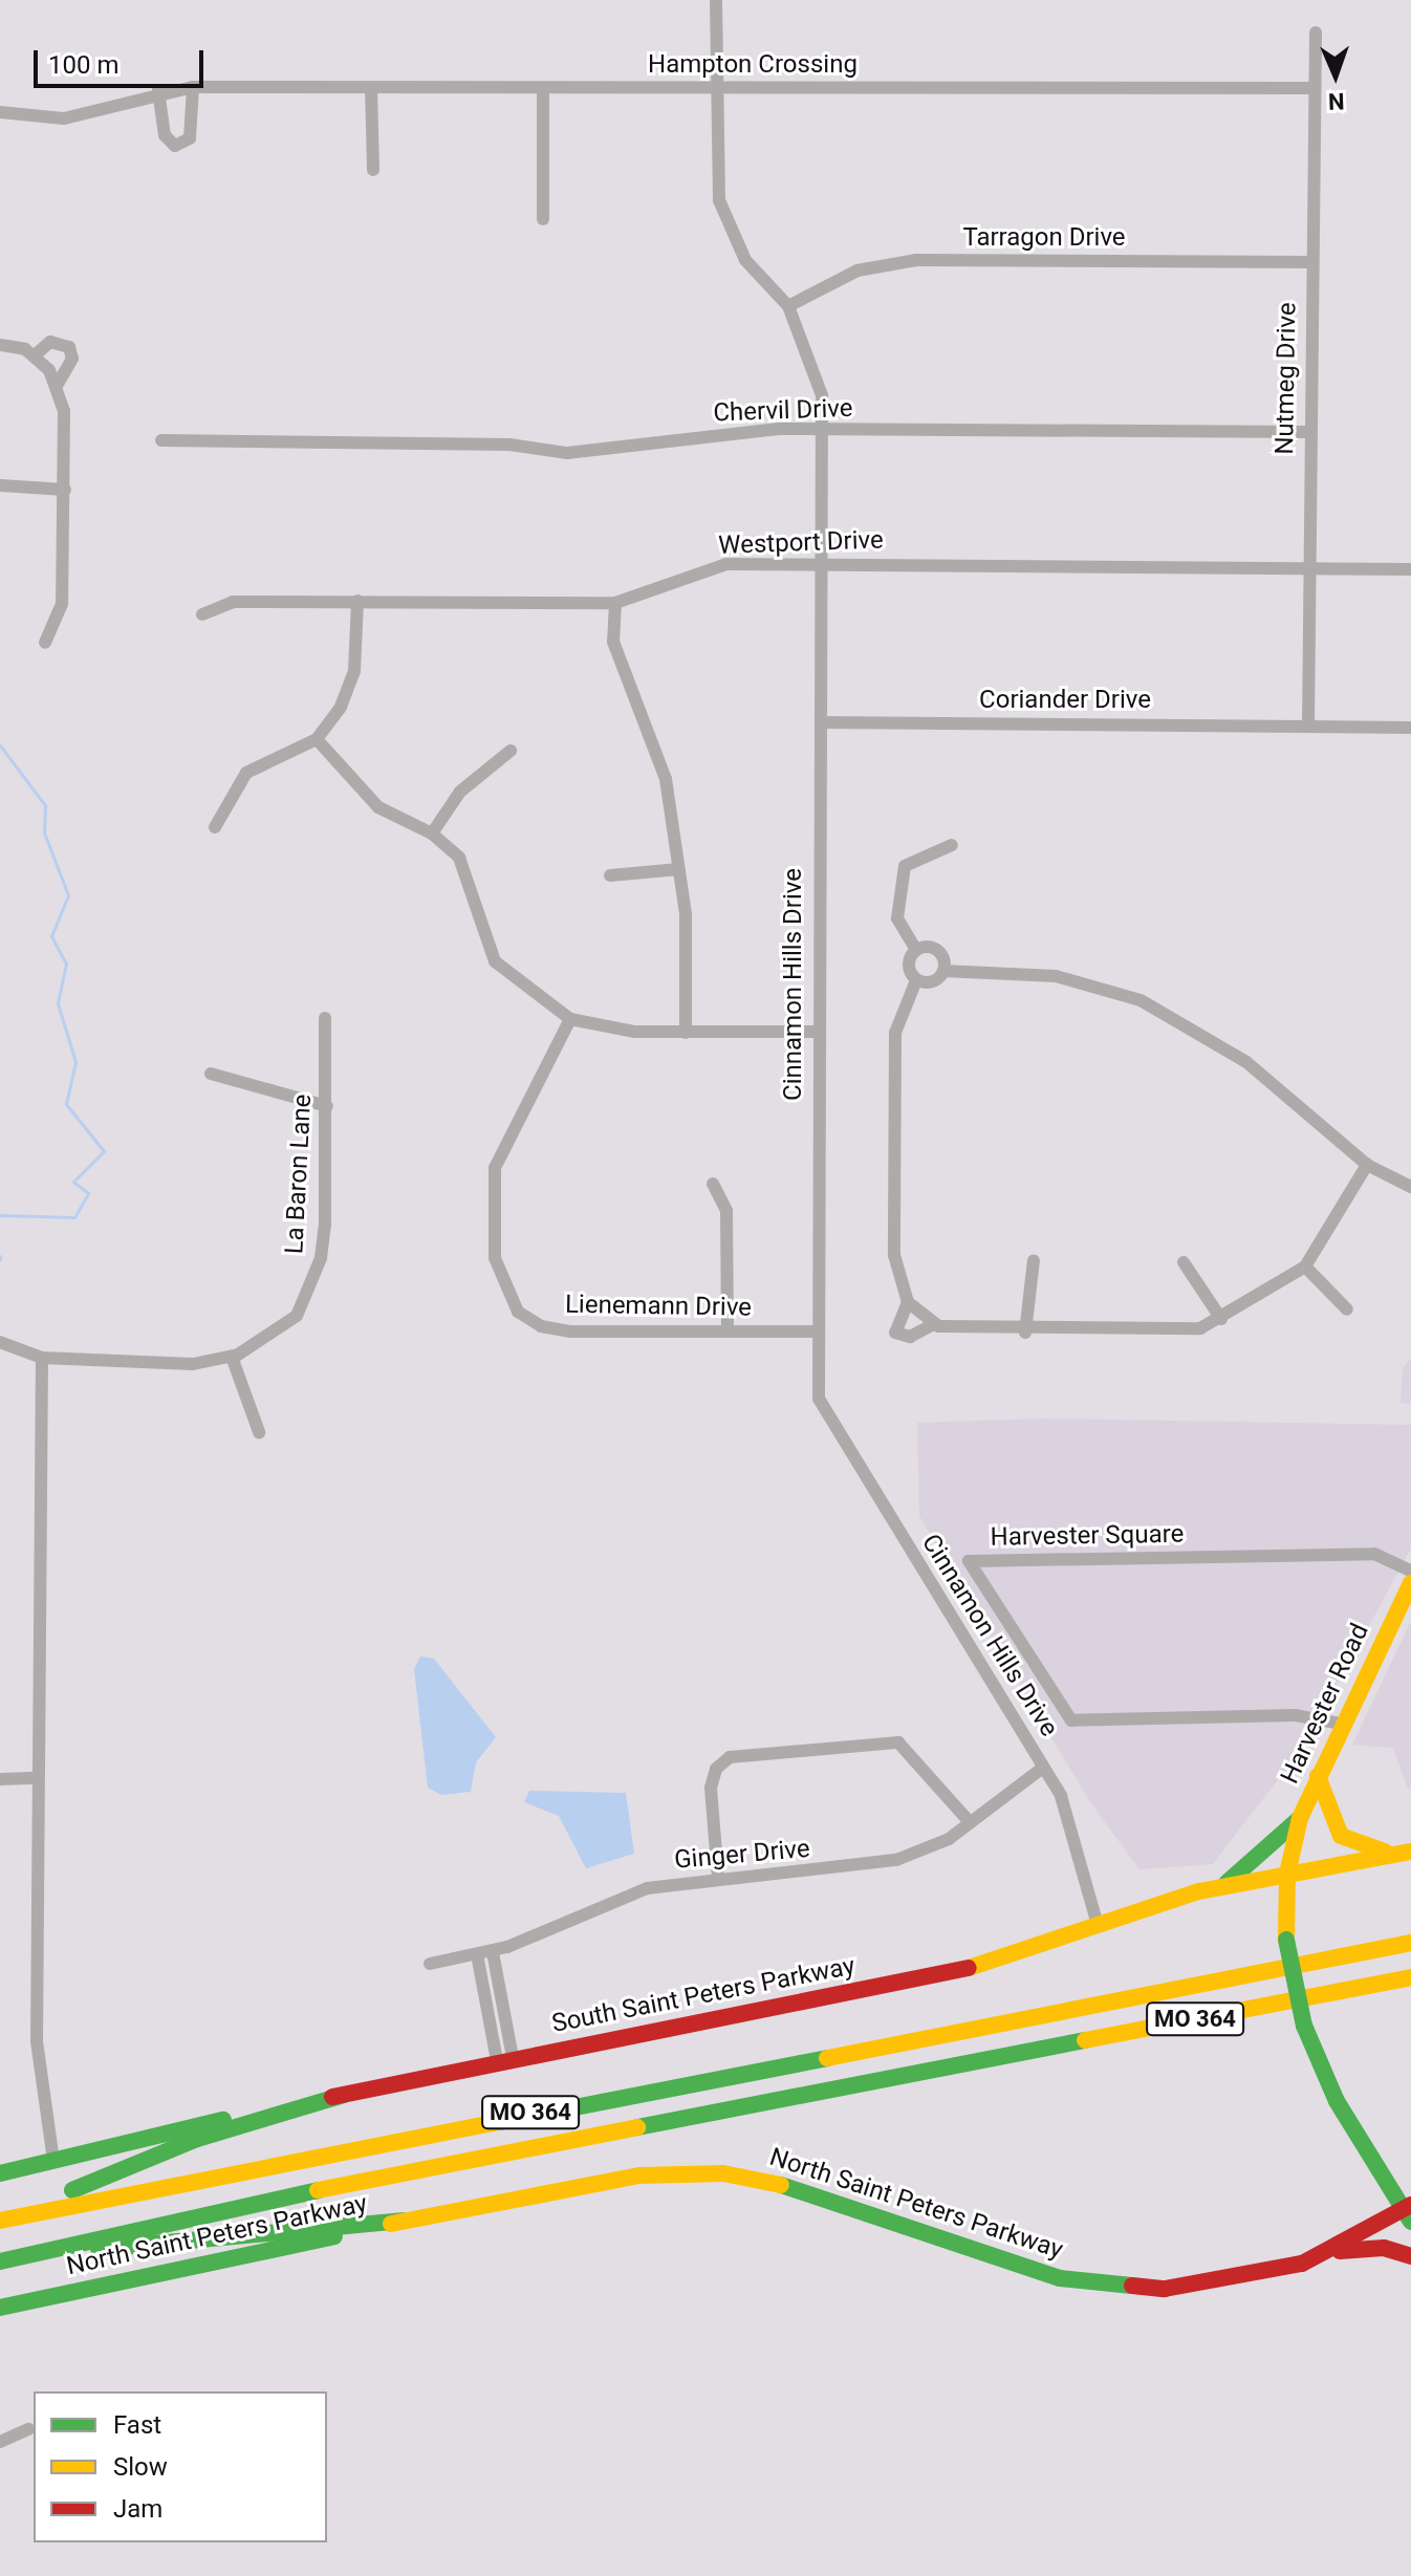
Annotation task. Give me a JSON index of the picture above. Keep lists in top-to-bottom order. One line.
{"streets":{"main road":["Harvester Road","South Saint Peters Parkway","MO 364","North Saint Peters Parkway"],"street":["Hampton Crossing","Tarragon Drive","Nutmeg Drive","Chervil Drive","Westport Drive","Coriander Drive","Cinnamon Hills Drive","La Baron Lane","Lienemann Drive","Harvester Square","Ginger Drive"]},"crossings":[["Hampton Crossing","Nutmeg Drive"],["Hampton Crossing","Cinnamon Hills Drive"],["Tarragon Drive","Nutmeg Drive"],["Tarragon Drive","Cinnamon Hills Drive"],["Nutmeg Drive","Chervil Drive"],["Nutmeg Drive","Westport Drive"],["Nutmeg Drive","Coriander Drive"],["Chervil Drive","Cinnamon Hills Drive"],["Westport Drive","Cinnamon Hills Drive"],["Coriander Drive","Cinnamon Hills Drive"],["Cinnamon Hills Drive","Lienemann Drive"],["Cinnamon Hills Drive","Ginger Drive"],["Cinnamon Hills Drive","South Saint Peters Parkway"],["Harvester Square","Harvester Road"],["Harvester Road","South Saint Peters Parkway"],["Harvester Road","North Saint Peters Parkway"]],"legend":["Fast","Slow","Jam"],"scale_bar":"100 m","north":"bottom"}
